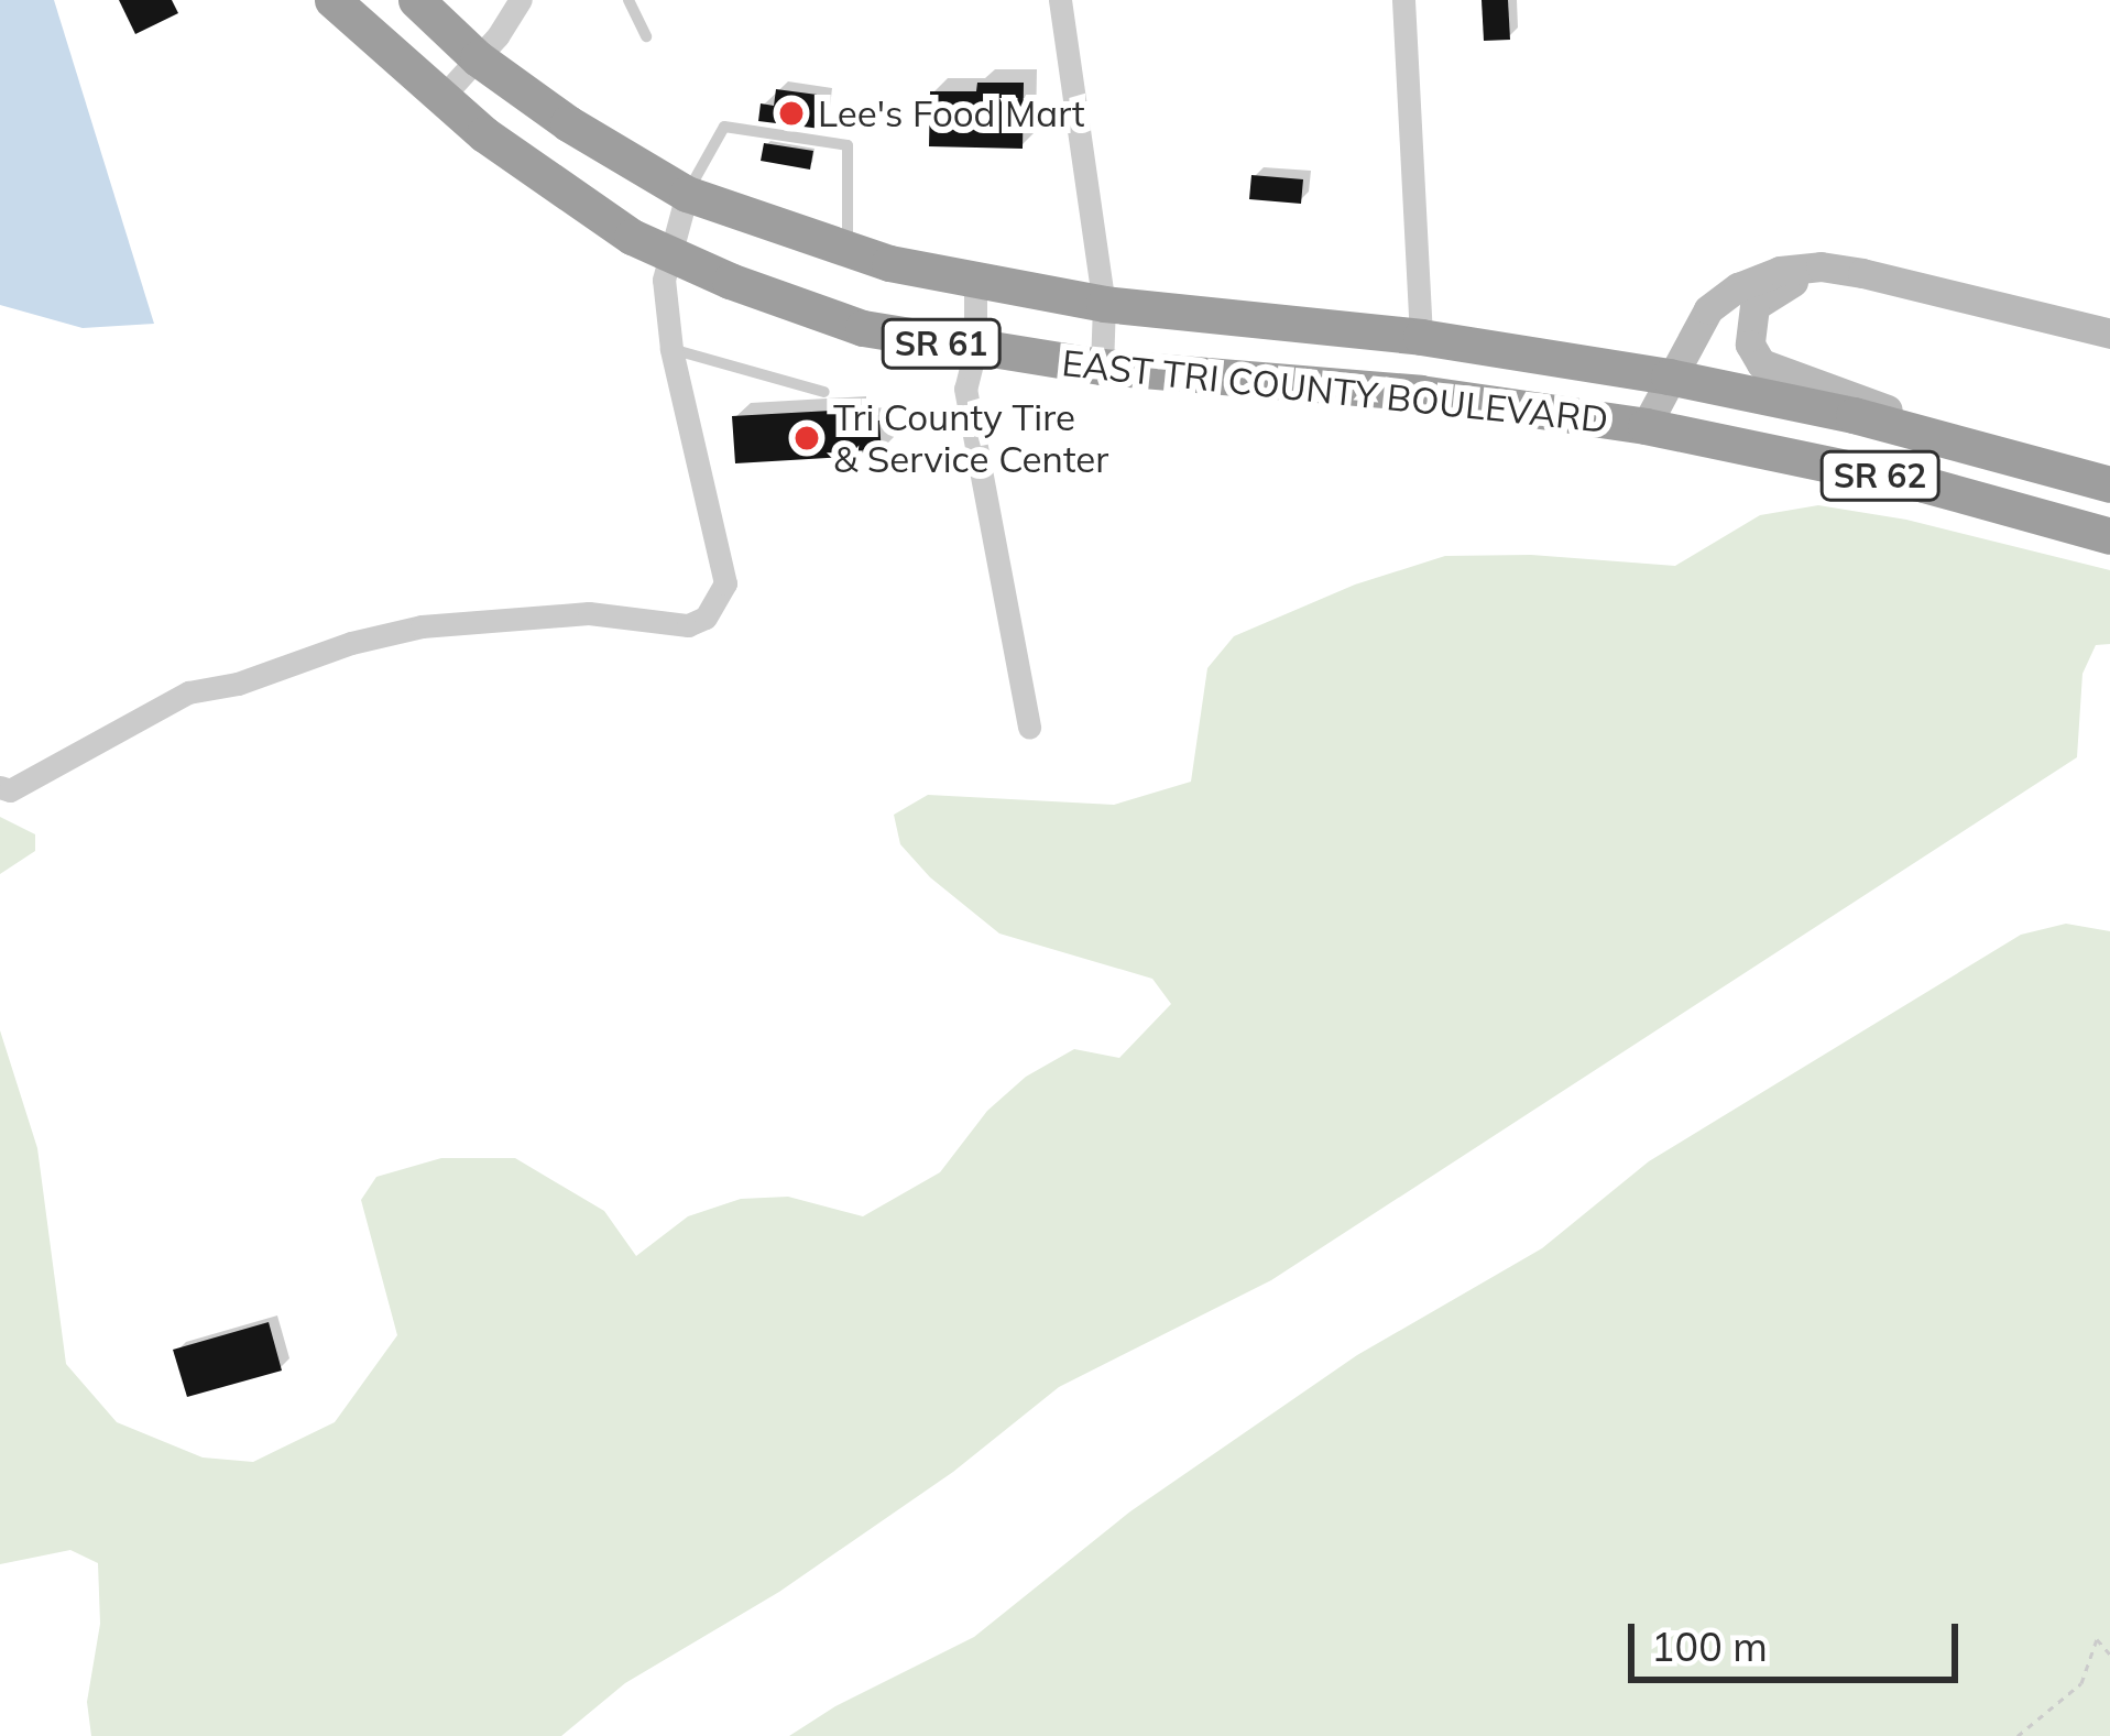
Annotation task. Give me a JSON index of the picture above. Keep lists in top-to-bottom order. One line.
{"streets":{"highway":["SR 61","EAST TRI COUNTY BOULEVARD","SR 62"]},"places":["Lee's Food Mart","Tri County Tire & Service Center"],"scale_bar":"100 m"}
